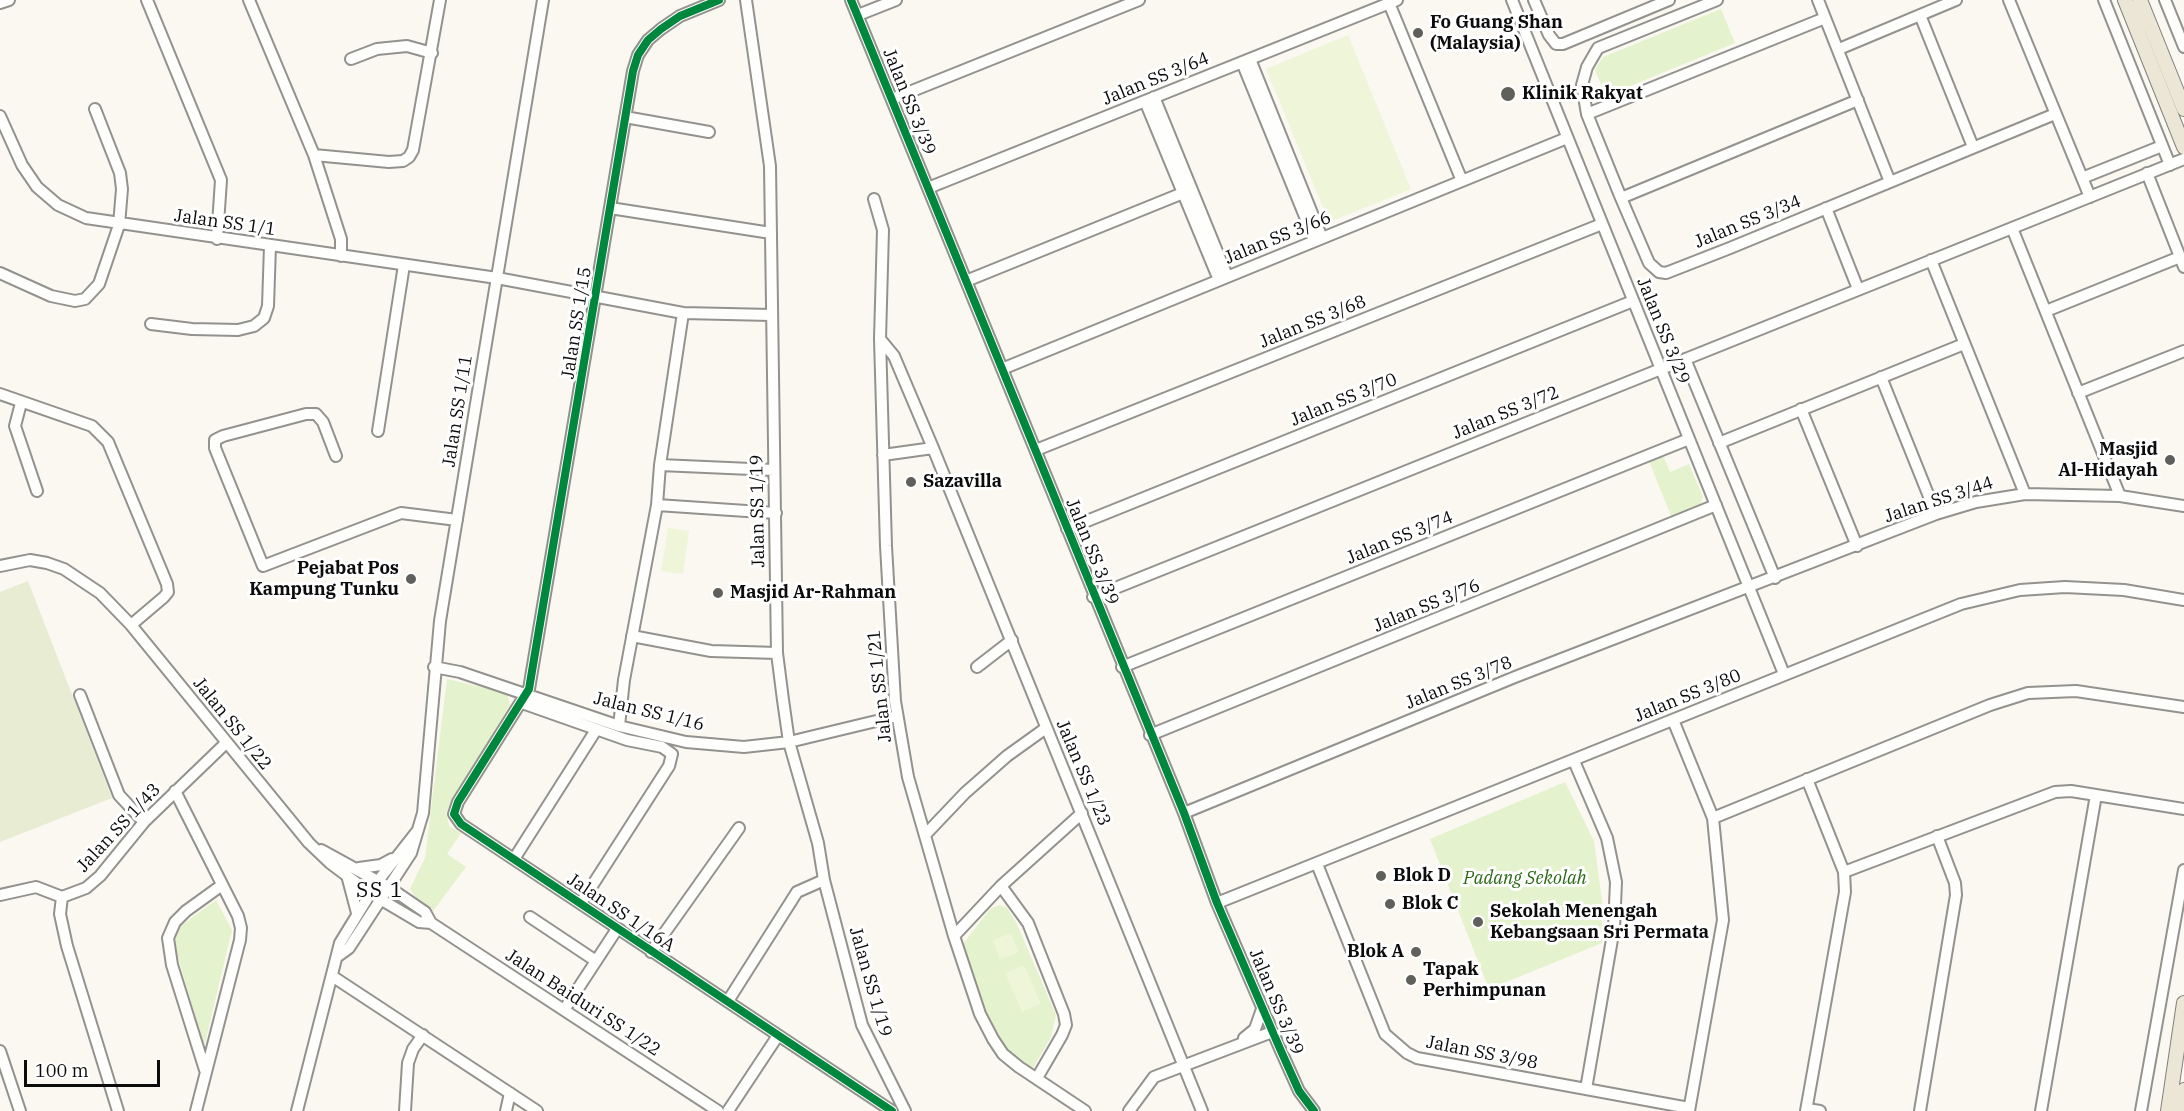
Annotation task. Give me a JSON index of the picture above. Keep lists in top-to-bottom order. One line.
{"streets":{"street":["Jalan SS 3/64","Jalan SS 3/39","Jalan SS 3/34","Jalan SS 1/1","Jalan SS 3/66","Jalan SS 3/68","Jalan SS 1/15","Jalan SS 3/29","Jalan SS 3/70","Jalan SS 1/11","Jalan SS 3/72","Jalan SS 3/44","Jalan SS 1/19","Jalan SS 3/74","Jalan SS 3/76","Jalan SS 3/78","Jalan SS 1/21","Jalan SS 3/80","Jalan SS 1/16","Jalan SS 1/22","Jalan SS 1/23","Jalan SS 1/43","Jalan SS 1/16A","Jalan Baiduri SS 1/22","Jalan SS 3/98"]},"crossings":[["Jalan SS 3/64","Jalan SS 3/39"],["Jalan SS 3/39","Jalan SS 3/66"],["Jalan SS 3/39","Jalan SS 3/68"],["Jalan SS 3/39","Jalan SS 3/70"],["Jalan SS 3/39","Jalan SS 3/72"],["Jalan SS 3/39","Jalan SS 3/74"],["Jalan SS 3/39","Jalan SS 3/76"],["Jalan SS 3/39","Jalan SS 3/78"],["Jalan SS 3/39","Jalan SS 3/80"],["Jalan SS 1/1","Jalan SS 1/15"],["Jalan SS 1/1","Jalan SS 1/11"],["Jalan SS 1/1","Jalan SS 1/19"],["Jalan SS 3/66","Jalan SS 3/29"],["Jalan SS 3/68","Jalan SS 3/29"],["Jalan SS 1/15","Jalan SS 1/16"],["Jalan SS 1/15","Jalan SS 1/16A"],["Jalan SS 3/29","Jalan SS 3/70"],["Jalan SS 3/29","Jalan SS 3/72"],["Jalan SS 3/29","Jalan SS 3/44"],["Jalan SS 3/29","Jalan SS 3/74"],["Jalan SS 3/29","Jalan SS 3/76"],["Jalan SS 3/29","Jalan SS 3/78"],["Jalan SS 3/29","Jalan SS 3/80"],["Jalan SS 1/11","Jalan SS 1/16"],["Jalan SS 1/11","Jalan SS 1/22"],["Jalan SS 3/44","Jalan SS 3/78"],["Jalan SS 1/19","Jalan SS 1/16"],["Jalan SS 1/21","Jalan SS 1/16"],["Jalan SS 1/21","Jalan SS 1/23"],["Jalan SS 3/80","Jalan SS 3/98"],["Jalan SS 1/16","Jalan SS 1/16A"],["Jalan SS 1/22","Jalan SS 1/43"],["Jalan SS 1/22","Jalan Baiduri SS 1/22"]],"districts":["SS 1"],"parks":["Padang Sekolah"],"places":["Fo Guang Shan (Malaysia)","Klinik Rakyat","Masjid Al-Hidayah","Sazavilla","Pejabat Pos Kampung Tunku","Masjid Ar-Rahman","Blok D","Blok C","Sekolah Menengah Kebangsaan Sri Permata","Blok A","Tapak Perhimpunan"],"scale_bar":"100 m"}
